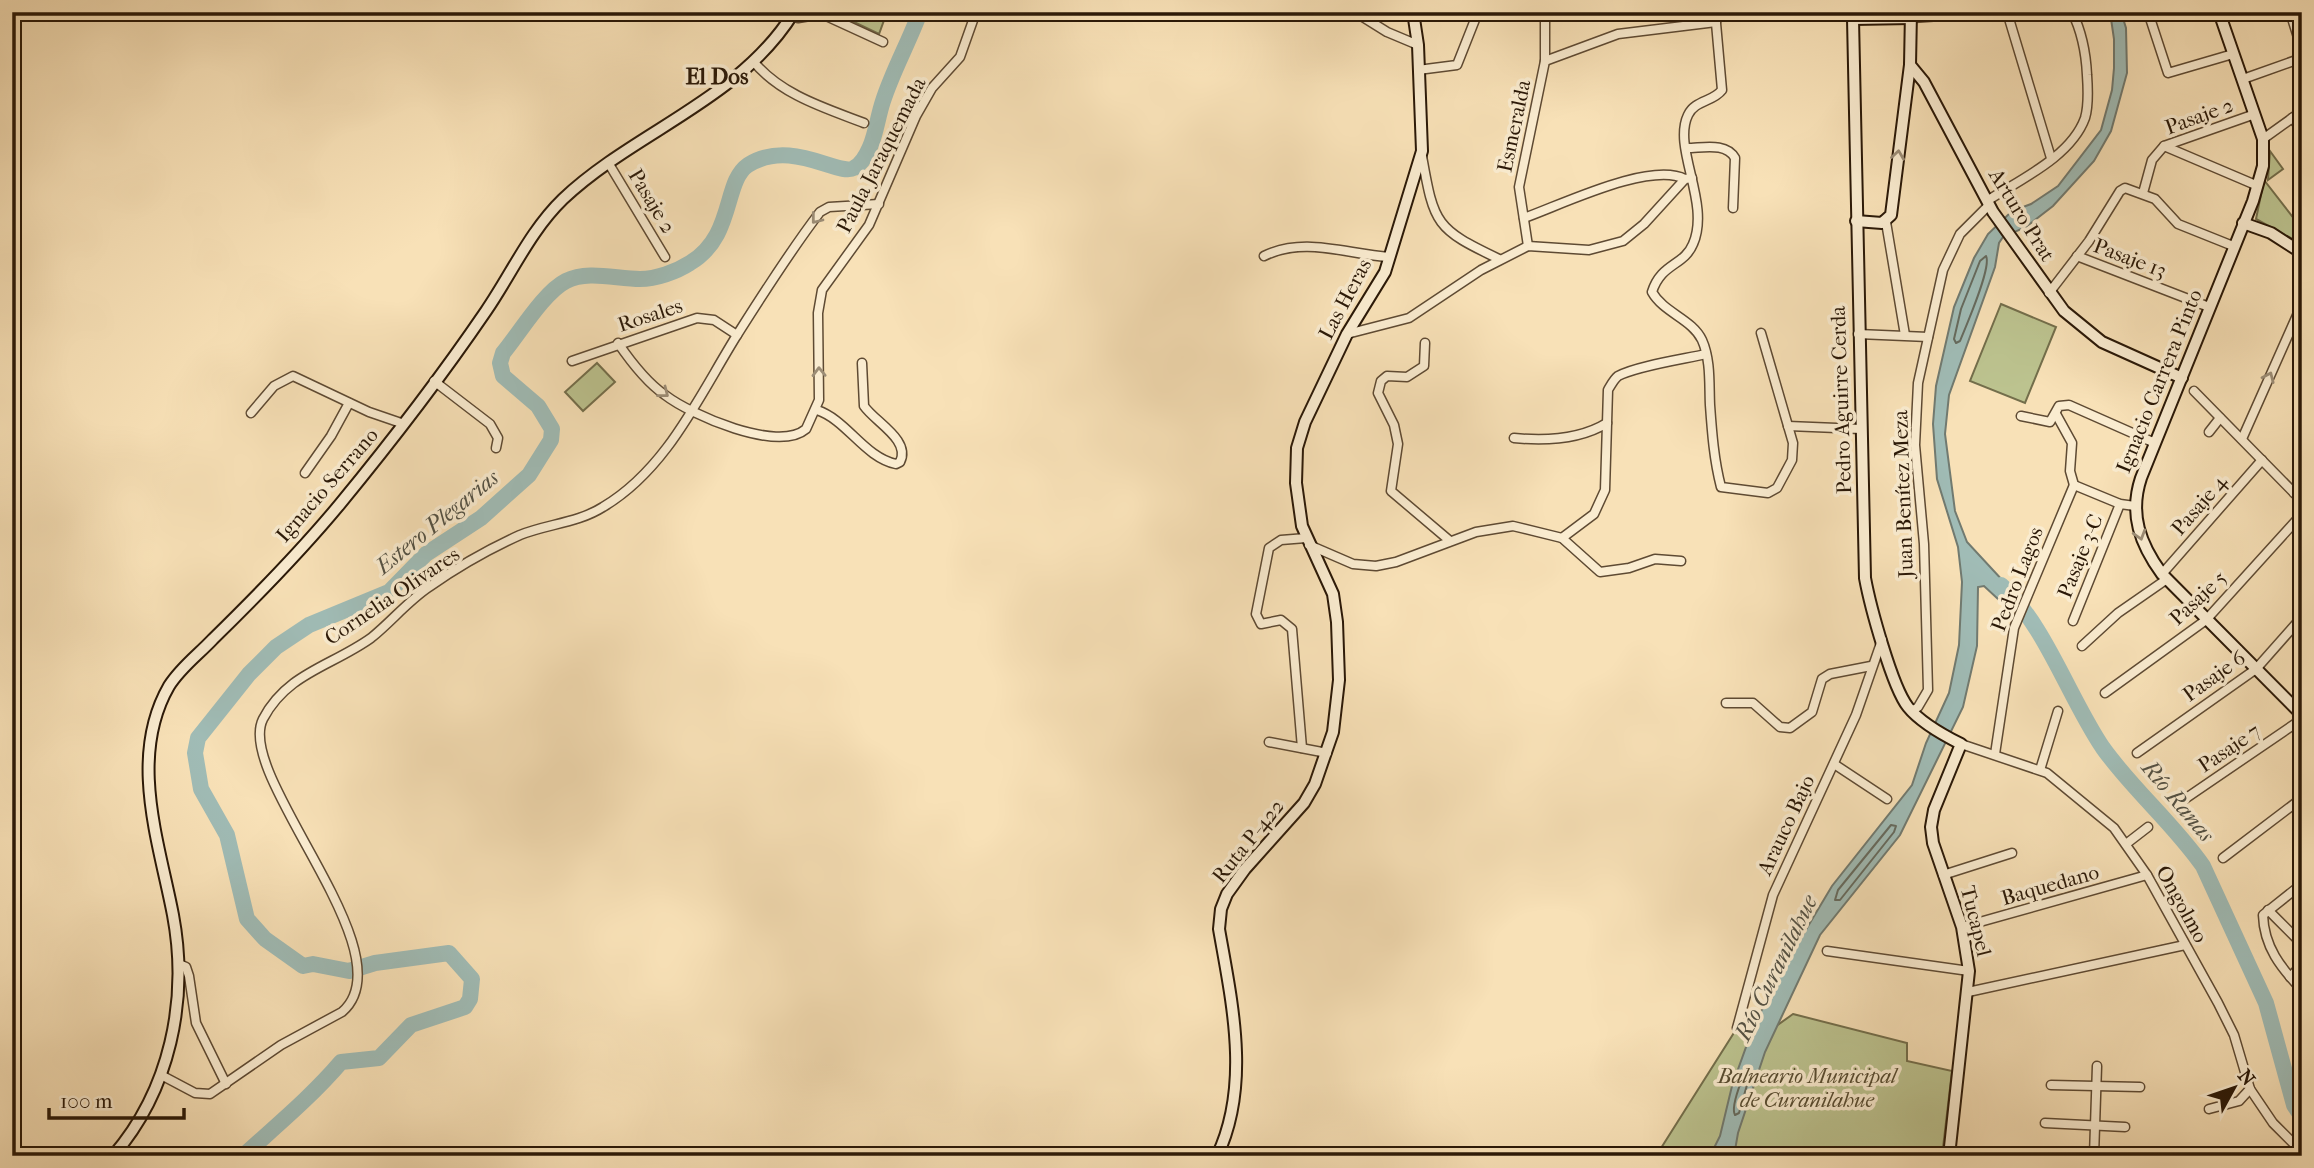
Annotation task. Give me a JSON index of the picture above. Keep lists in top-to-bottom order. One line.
{"streets":{"street":["Pasaje 2","Esmeralda","Paula Jaraquemada","Arturo Prat","Pasaje 13","Las Heras","Rosales","Ignacio Carrera Pinto","Pedro Aguirre Cerda","Ignacio Serrano","Juan Benítez Meza","Pasaje 4","Pasaje 3-C","Pedro Lagos","Cornelia Olivares","Pasaje 5","Pasaje 6","Pasaje 7","Arauco Bajo","Ruta P-422","Baquedano","Ongolmo","Tucapel"]},"crossings":[["Pasaje 2","Ignacio Carrera Pinto"],["Pasaje 2","Ignacio Serrano"],["Paula Jaraquemada","Cornelia Olivares"],["Arturo Prat","Ignacio Carrera Pinto"],["Arturo Prat","Juan Benítez Meza"],["Pasaje 13","Ignacio Carrera Pinto"],["Las Heras","Ruta P-422"],["Rosales","Cornelia Olivares"],["Ignacio Carrera Pinto","Pasaje 4"],["Ignacio Carrera Pinto","Pasaje 5"],["Ignacio Carrera Pinto","Pasaje 6"],["Ignacio Carrera Pinto","Pasaje 7"],["Pedro Aguirre Cerda","Juan Benítez Meza"],["Pedro Aguirre Cerda","Arauco Bajo"],["Pedro Aguirre Cerda","Ongolmo"],["Pedro Aguirre Cerda","Tucapel"],["Pedro Lagos","Ongolmo"],["Baquedano","Ongolmo"],["Baquedano","Tucapel"],["Ongolmo","Tucapel"]],"one_way":["Paula Jaraquemada"],"districts":["El Dos"],"water":["Estero Plegarias","Río Ranas","Río Curanilahue"],"parks":["Balneario Municipal de Curanilahue"],"scale_bar":"100 m","north":"top right"}
